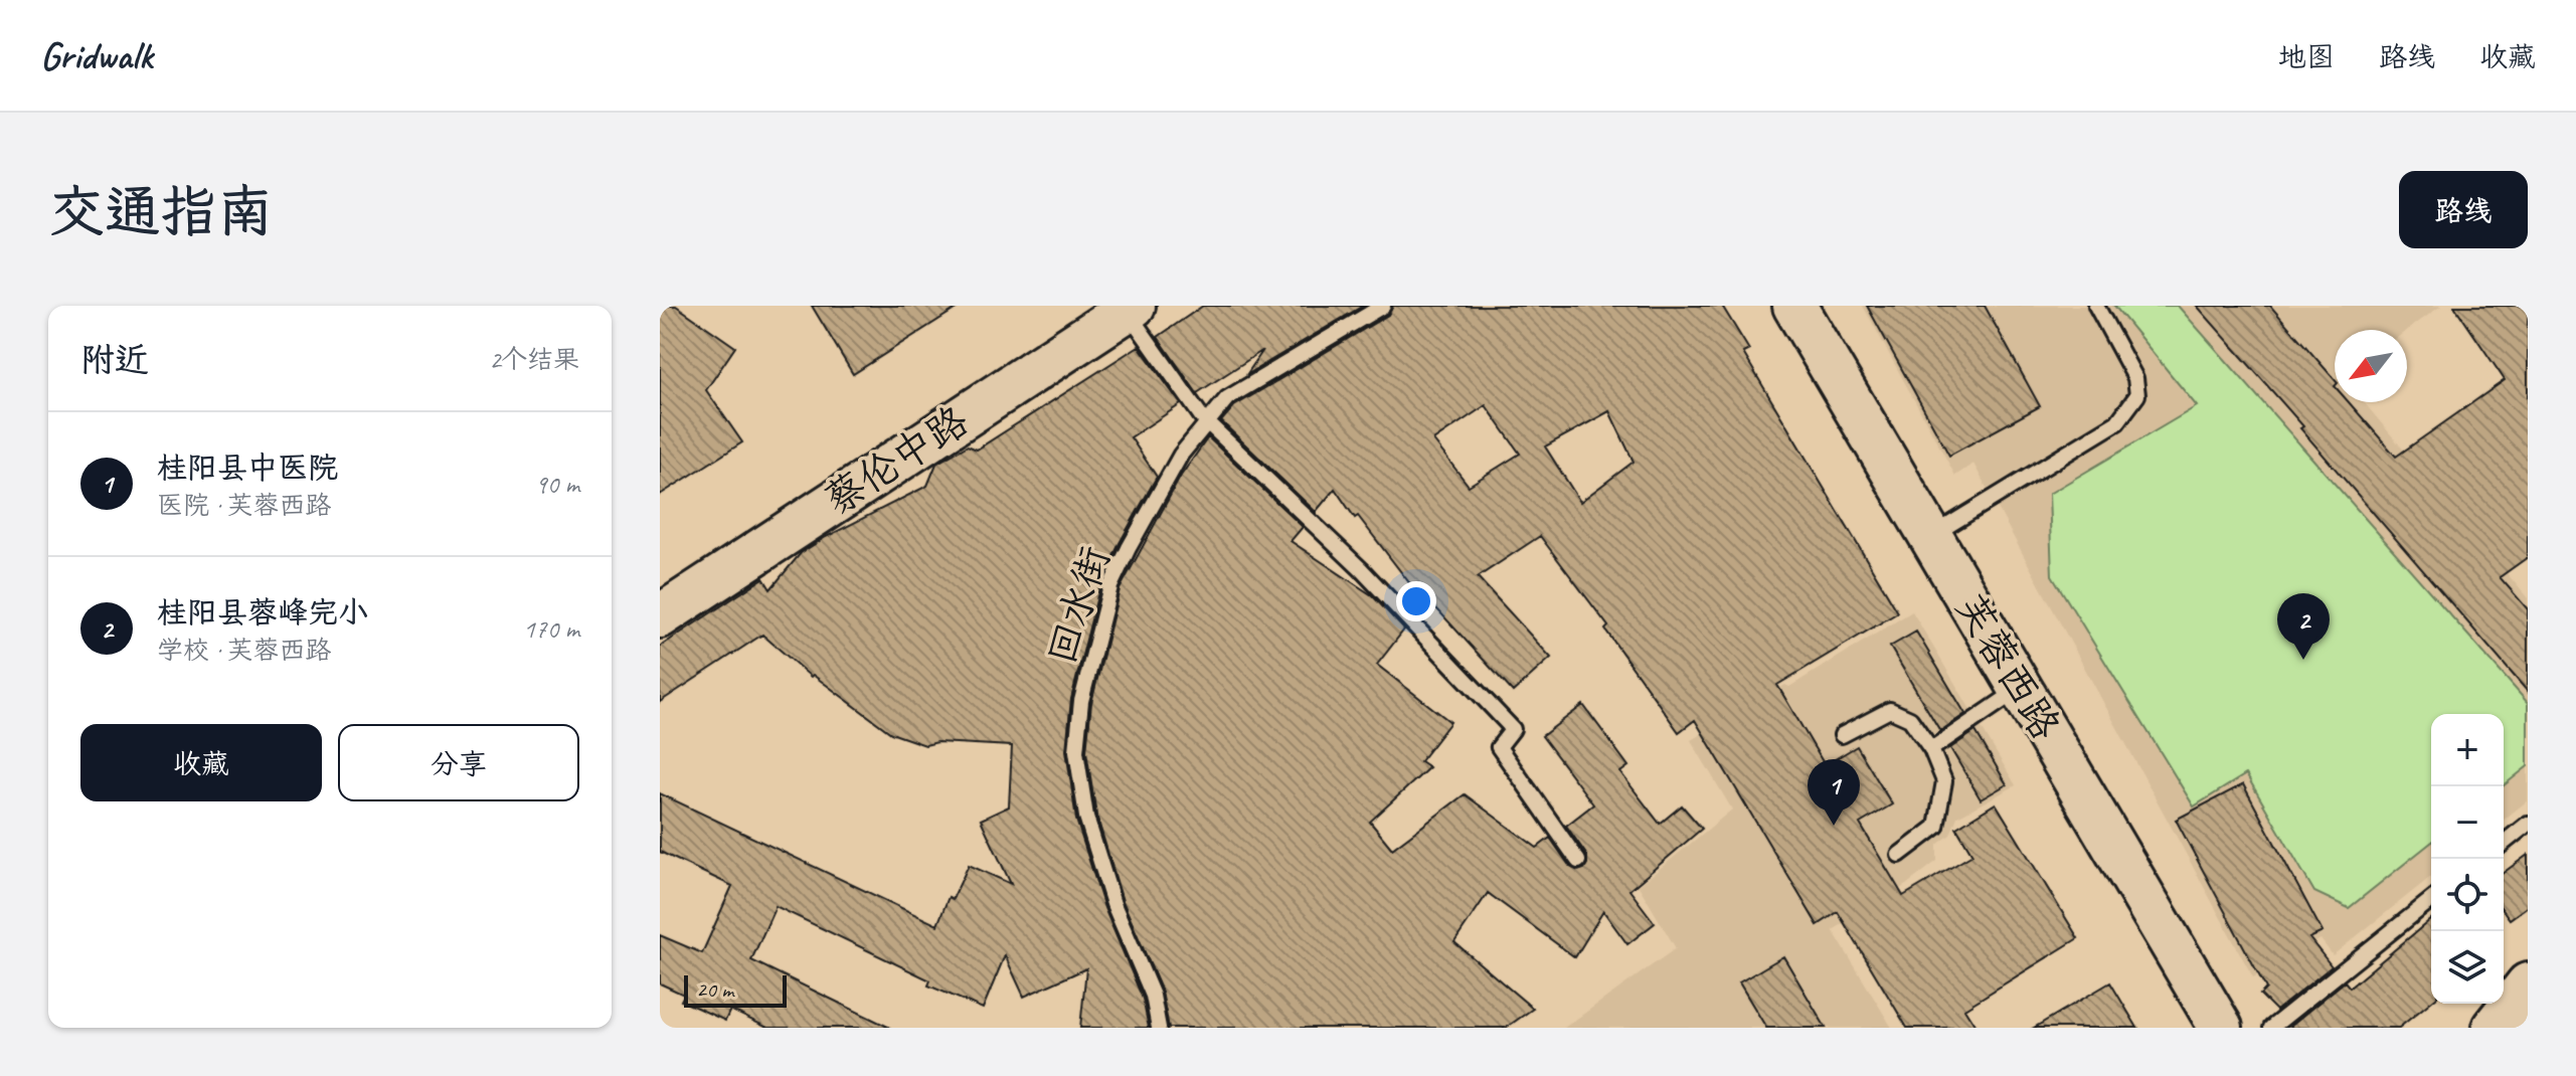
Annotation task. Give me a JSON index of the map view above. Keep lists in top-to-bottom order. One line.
{"streets":{"street":["蔡伦中路","芙蓉西路"],"lane":["回水街"]},"scale_bar":"20 m","north":"bottom left","page":{"header":"Gridwalk","nav":["地图","路线","收藏"],"buttons":["路线",["收藏","分享"]],"title":"交通指南","heading":["附近","2个结果"],"list":[{"mark":"1","name":"桂阳县中医院","note":"医院 · 芙蓉西路","value":"90 m"},{"mark":"2","name":"桂阳县蓉峰完小","note":"学校 · 芙蓉西路","value":"170 m"}],"pins":["2","1"],"map_buttons":["+","−"],"scale":"20 m"}}
